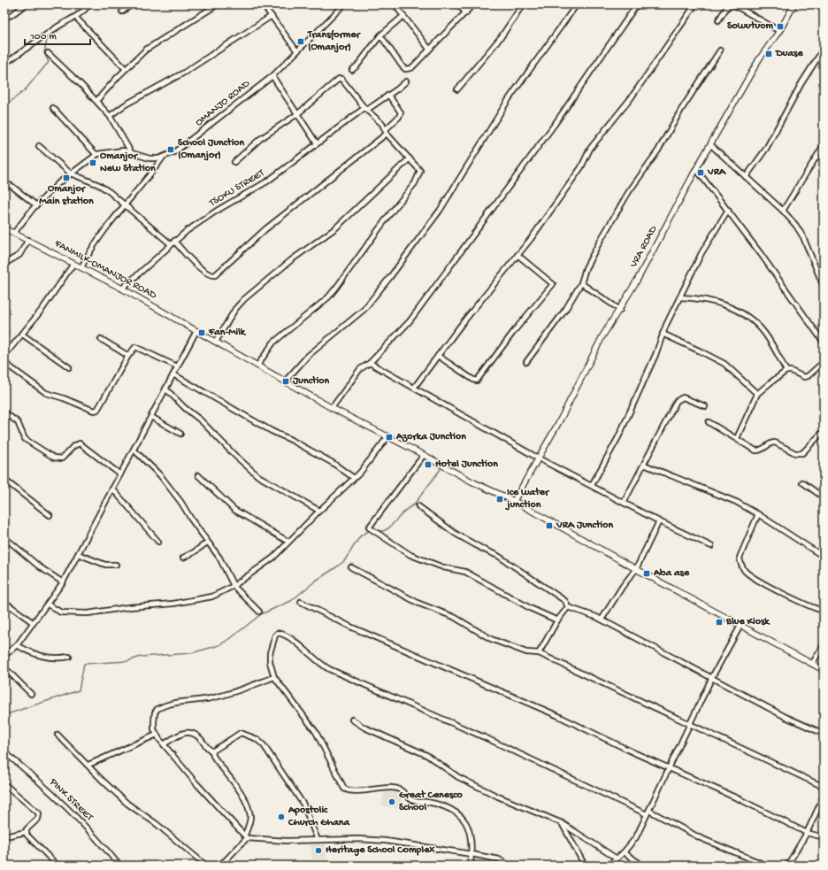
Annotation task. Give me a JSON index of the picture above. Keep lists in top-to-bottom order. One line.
{"streets":{"street":["OMANJO ROAD","TSOKU STREET","VRA ROAD","FANMILK-OMANJOR ROAD","PINK STREET"]},"crossings":[["TSOKU STREET","FANMILK-OMANJOR ROAD"],["VRA ROAD","FANMILK-OMANJOR ROAD"]],"places":{"transit":["Sowutuom","Transformer (Omanjor)","Duase","School Junction (Omanjor)","Omanjor New Station","VRA","Omanjor Main station","Fan-Milk","Junction","Azorka Junction","Hotel Junction","Ice water junction","VRA Junction","Aba ase","Blue Kiosk"],"other":["Great Cenesco School","Apostolic Church Ghana","Heritage School Complex"]},"scale_bar":"100 m"}
